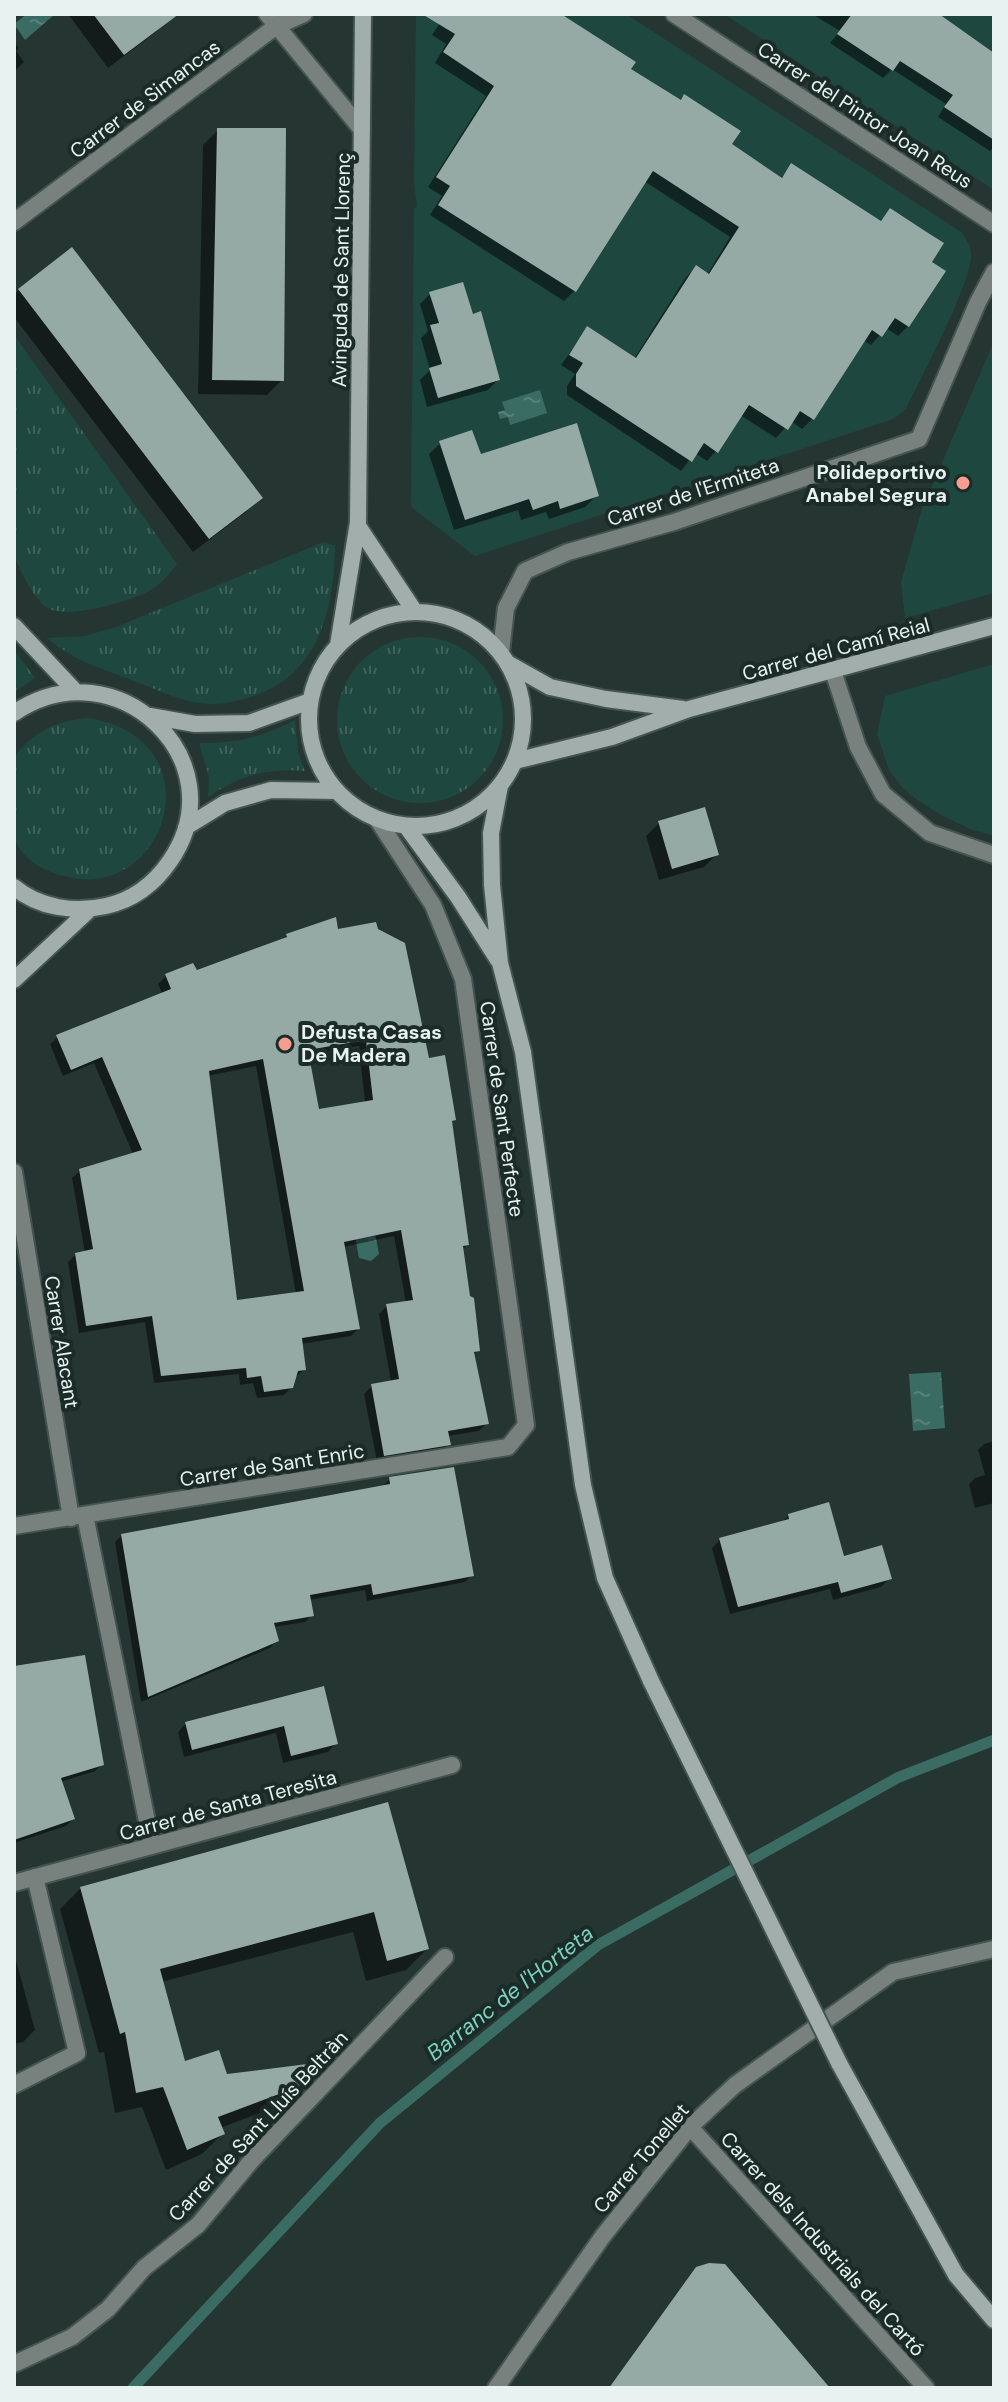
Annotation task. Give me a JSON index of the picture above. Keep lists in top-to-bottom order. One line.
{"streets":{"street":["Carrer de Simancas","Carrer del Pintor Joan Reus","Avinguda de Sant Llorenç","Carrer de l'Ermiteta","Carrer del Camí Reial","Carrer de Sant Perfecte","Carrer Alacant","Carrer de Sant Enric","Carrer de Santa Teresita","Carrer de Sant Lluís Beltràn","Carrer Tonellet","Carrer dels Industrials del Cartó"]},"crossings":[["Avinguda de Sant Llorenç","Carrer de l'Ermiteta"],["Avinguda de Sant Llorenç","Carrer del Camí Reial"],["Avinguda de Sant Llorenç","Carrer de Sant Perfecte"],["Carrer de l'Ermiteta","Carrer del Camí Reial"],["Carrer de l'Ermiteta","Carrer de Sant Perfecte"],["Carrer del Camí Reial","Carrer de Sant Perfecte"],["Carrer de Sant Perfecte","Carrer de Sant Enric"],["Carrer Alacant","Carrer de Sant Enric"],["Carrer Alacant","Carrer de Santa Teresita"],["Carrer Tonellet","Carrer dels Industrials del Cartó"]],"water":["Barranc de l'Horteta"],"places":["Polideportivo Anabel Segura","Defusta Casas De Madera"]}
